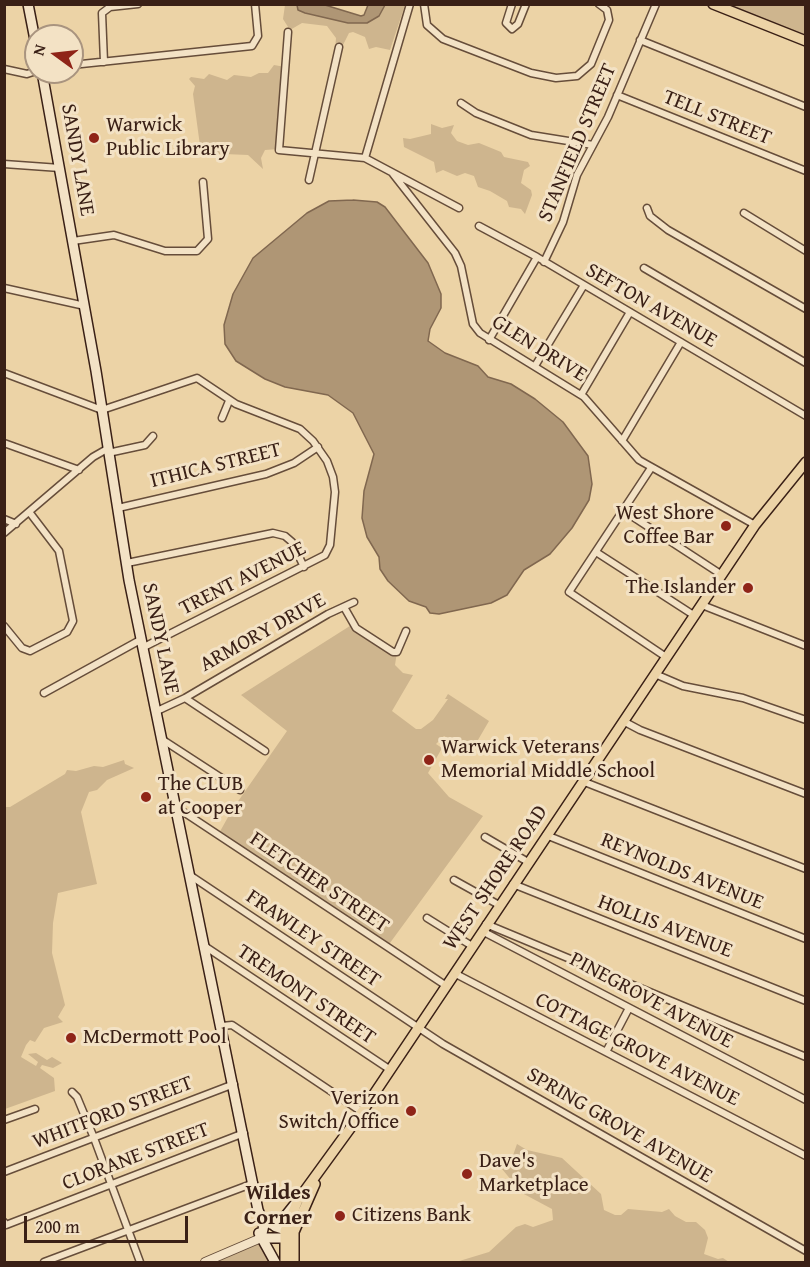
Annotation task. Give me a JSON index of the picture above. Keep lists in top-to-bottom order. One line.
{"streets":{"main road":["SANDY LANE","WEST SHORE ROAD"],"street":["TELL STREET","STANFIELD STREET","SEFTON AVENUE","GLEN DRIVE","ITHICA STREET","TRENT AVENUE","ARMORY DRIVE","REYNOLDS AVENUE","FLETCHER STREET","HOLLIS AVENUE","FRAWLEY STREET","TREMONT STREET","PINEGROVE AVENUE","COTTAGE GROVE AVENUE","WHITFORD STREET","SPRING GROVE AVENUE","CLORANE STREET"]},"crossings":[["TELL STREET","STANFIELD STREET"],["STANFIELD STREET","SEFTON AVENUE"],["SANDY LANE","ITHICA STREET"],["SANDY LANE","TRENT AVENUE"],["SANDY LANE","ARMORY DRIVE"],["SANDY LANE","FLETCHER STREET"],["SANDY LANE","FRAWLEY STREET"],["SANDY LANE","TREMONT STREET"],["SANDY LANE","WHITFORD STREET"],["SANDY LANE","CLORANE STREET"],["GLEN DRIVE","WEST SHORE ROAD"],["ITHICA STREET","TRENT AVENUE"],["REYNOLDS AVENUE","WEST SHORE ROAD"],["WEST SHORE ROAD","FLETCHER STREET"],["WEST SHORE ROAD","HOLLIS AVENUE"],["WEST SHORE ROAD","FRAWLEY STREET"],["WEST SHORE ROAD","TREMONT STREET"],["WEST SHORE ROAD","PINEGROVE AVENUE"],["WEST SHORE ROAD","COTTAGE GROVE AVENUE"],["WEST SHORE ROAD","SPRING GROVE AVENUE"],["FRAWLEY STREET","SPRING GROVE AVENUE"]],"districts":["Wildes Corner"],"places":["Warwick Public Library","West Shore Coffee Bar","The Islander","Warwick Veterans Memorial Middle School","The CLUB at Cooper","McDermott Pool","Verizon Switch/Office","Dave's Marketplace","Citizens Bank"],"scale_bar":"200 m","north":"left"}
